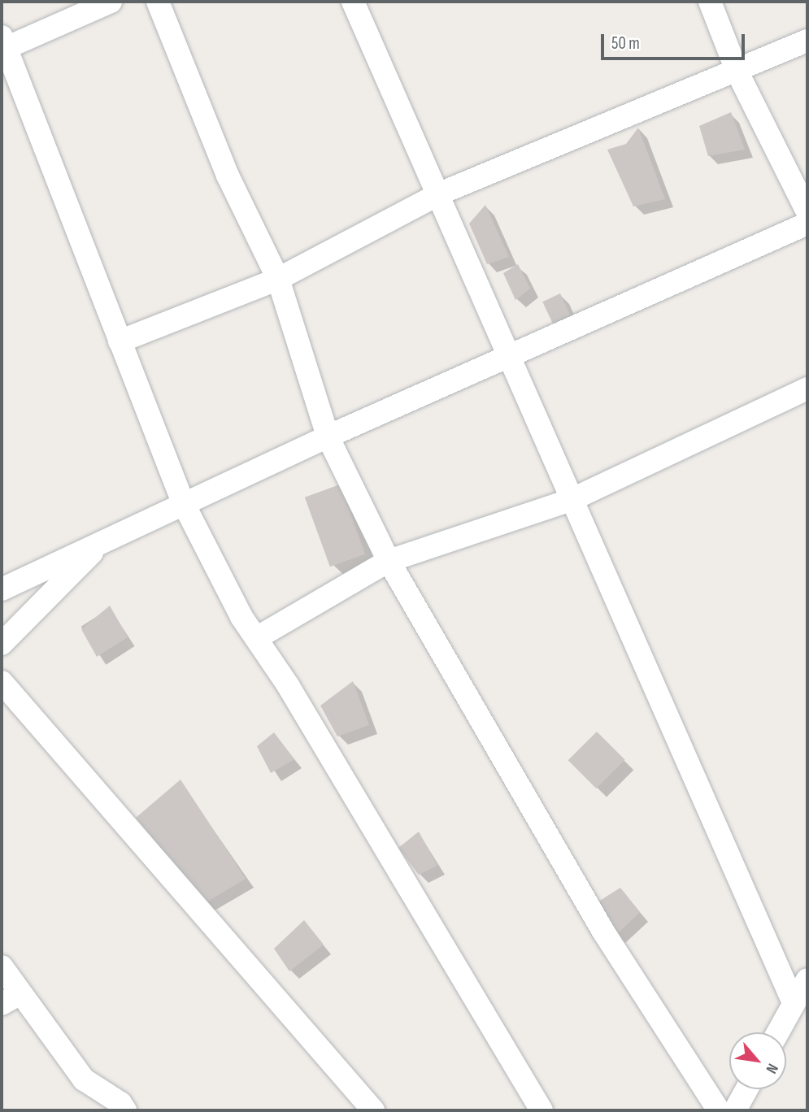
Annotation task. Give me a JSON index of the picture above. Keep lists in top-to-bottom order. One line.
{"scale_bar":"50 m","north":"bottom right"}
